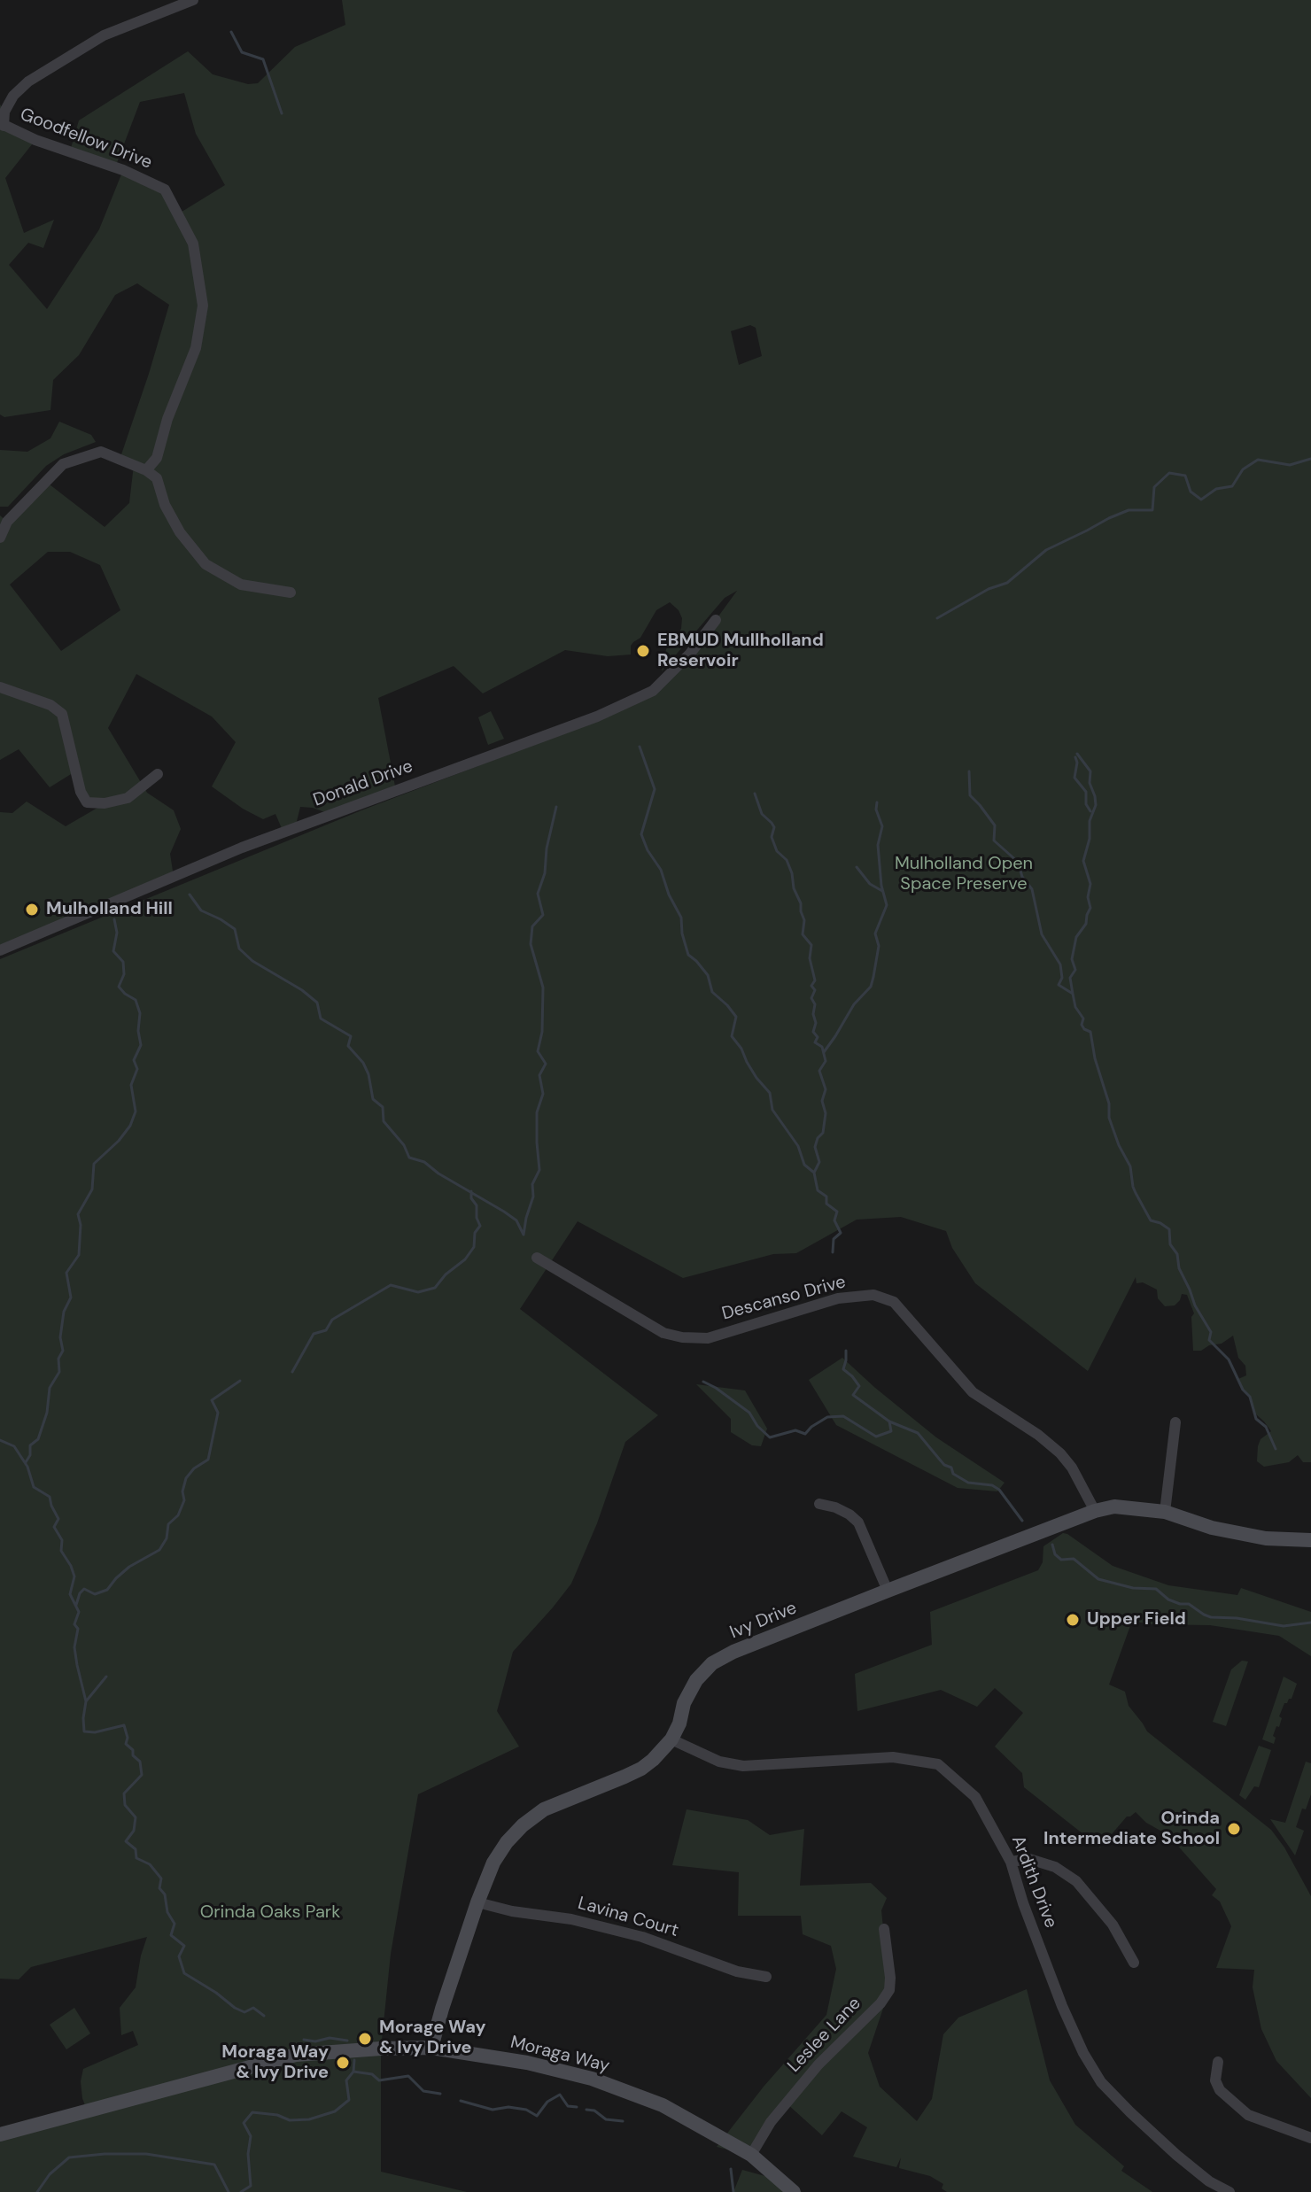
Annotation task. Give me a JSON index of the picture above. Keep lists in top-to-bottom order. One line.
{"streets":{"street":["Goodfellow Drive","Donald Drive","Descanso Drive","Ivy Drive","Ardith Drive","Lavina Court","Leslee Lane","Moraga Way"]},"crossings":[["Descanso Drive","Ivy Drive"],["Ivy Drive","Ardith Drive"],["Ivy Drive","Lavina Court"],["Ivy Drive","Moraga Way"],["Leslee Lane","Moraga Way"]],"parks":["Mulholland Open Space Preserve","Orinda Oaks Park"],"places":["EBMUD Mullholland Reservoir","Mulholland Hill","Upper Field","Orinda Intermediate School","Morage Way & Ivy Drive","Moraga Way & Ivy Drive"]}
